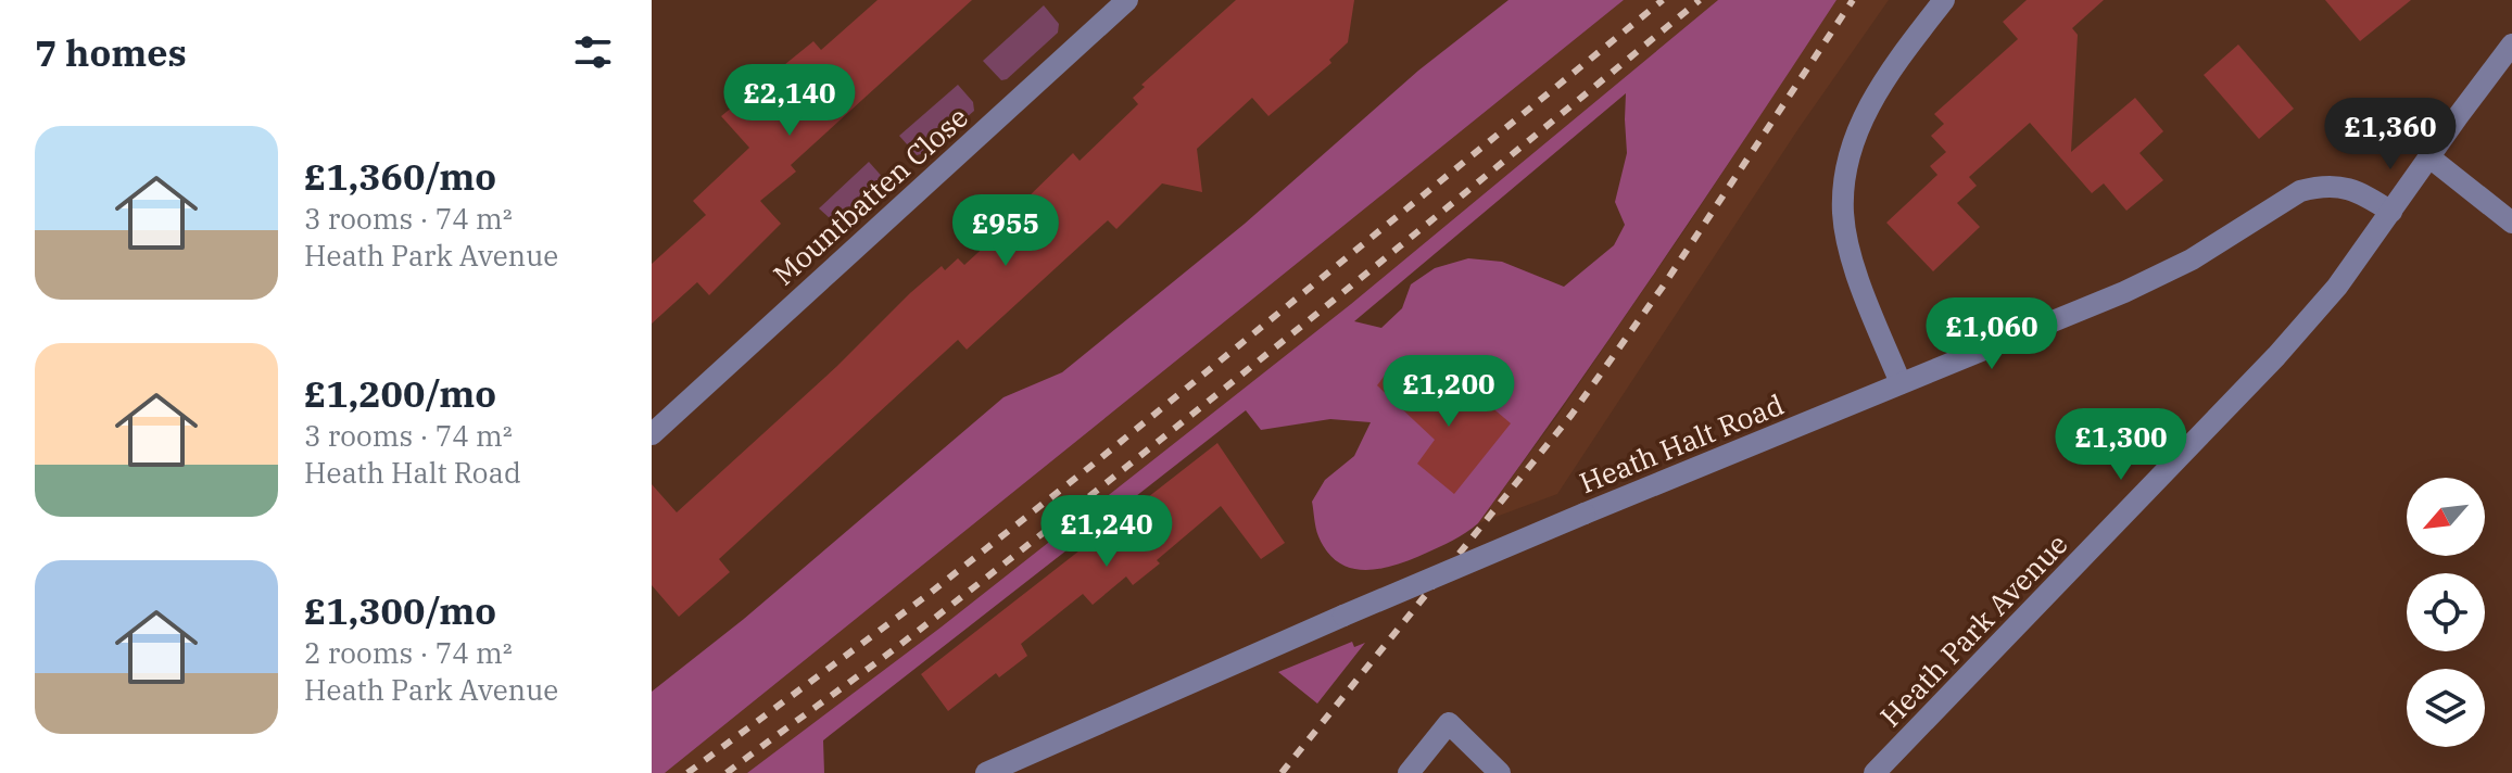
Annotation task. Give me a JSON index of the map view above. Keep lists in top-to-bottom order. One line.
{"streets":{"street":["Mountbatten Close","Heath Halt Road","Heath Park Avenue"]},"crossings":[["Heath Halt Road","Heath Park Avenue"]],"north":"bottom left","page":{"heading":"7 homes","price":["£2,140","£1,360","£955","£1,060","£1,200","£1,300","£1,240"],"list":[{"name":"£1,360/mo","note":"3 rooms · 74 m² · Heath Park Avenue"},{"name":"£1,200/mo","note":"3 rooms · 74 m² · Heath Halt Road"},{"name":"£1,300/mo","note":"2 rooms · 74 m² · Heath Park Avenue"}]}}
